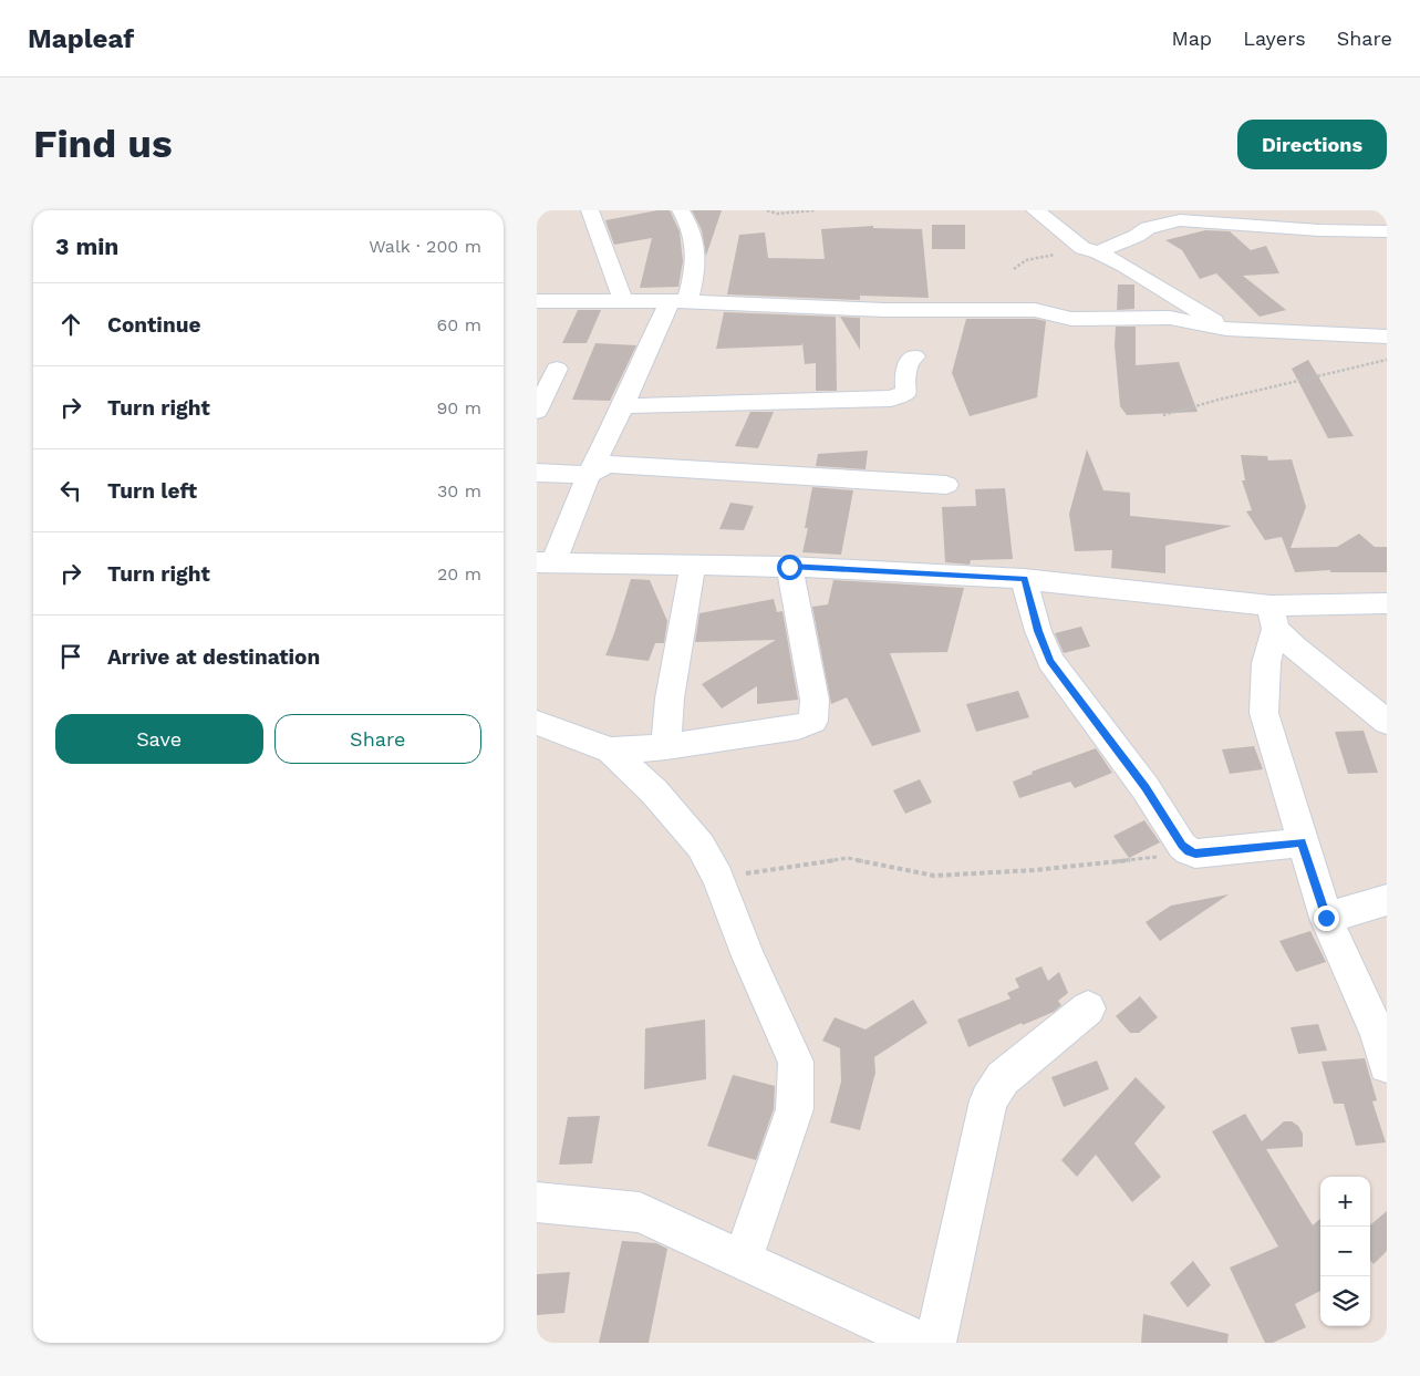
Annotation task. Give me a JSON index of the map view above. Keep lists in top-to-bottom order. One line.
{"page":{"header":"Mapleaf","nav":["Map","Layers","Share"],"buttons":["Directions",["Save","Share"]],"title":"Find us","heading":["3 min","Walk · 200 m"],"list":[["Continue","60 m"],["Turn right","90 m"],["Turn left","30 m"],["Turn right","20 m"],"Arrive at destination"],"map_buttons":["+","−"]}}
